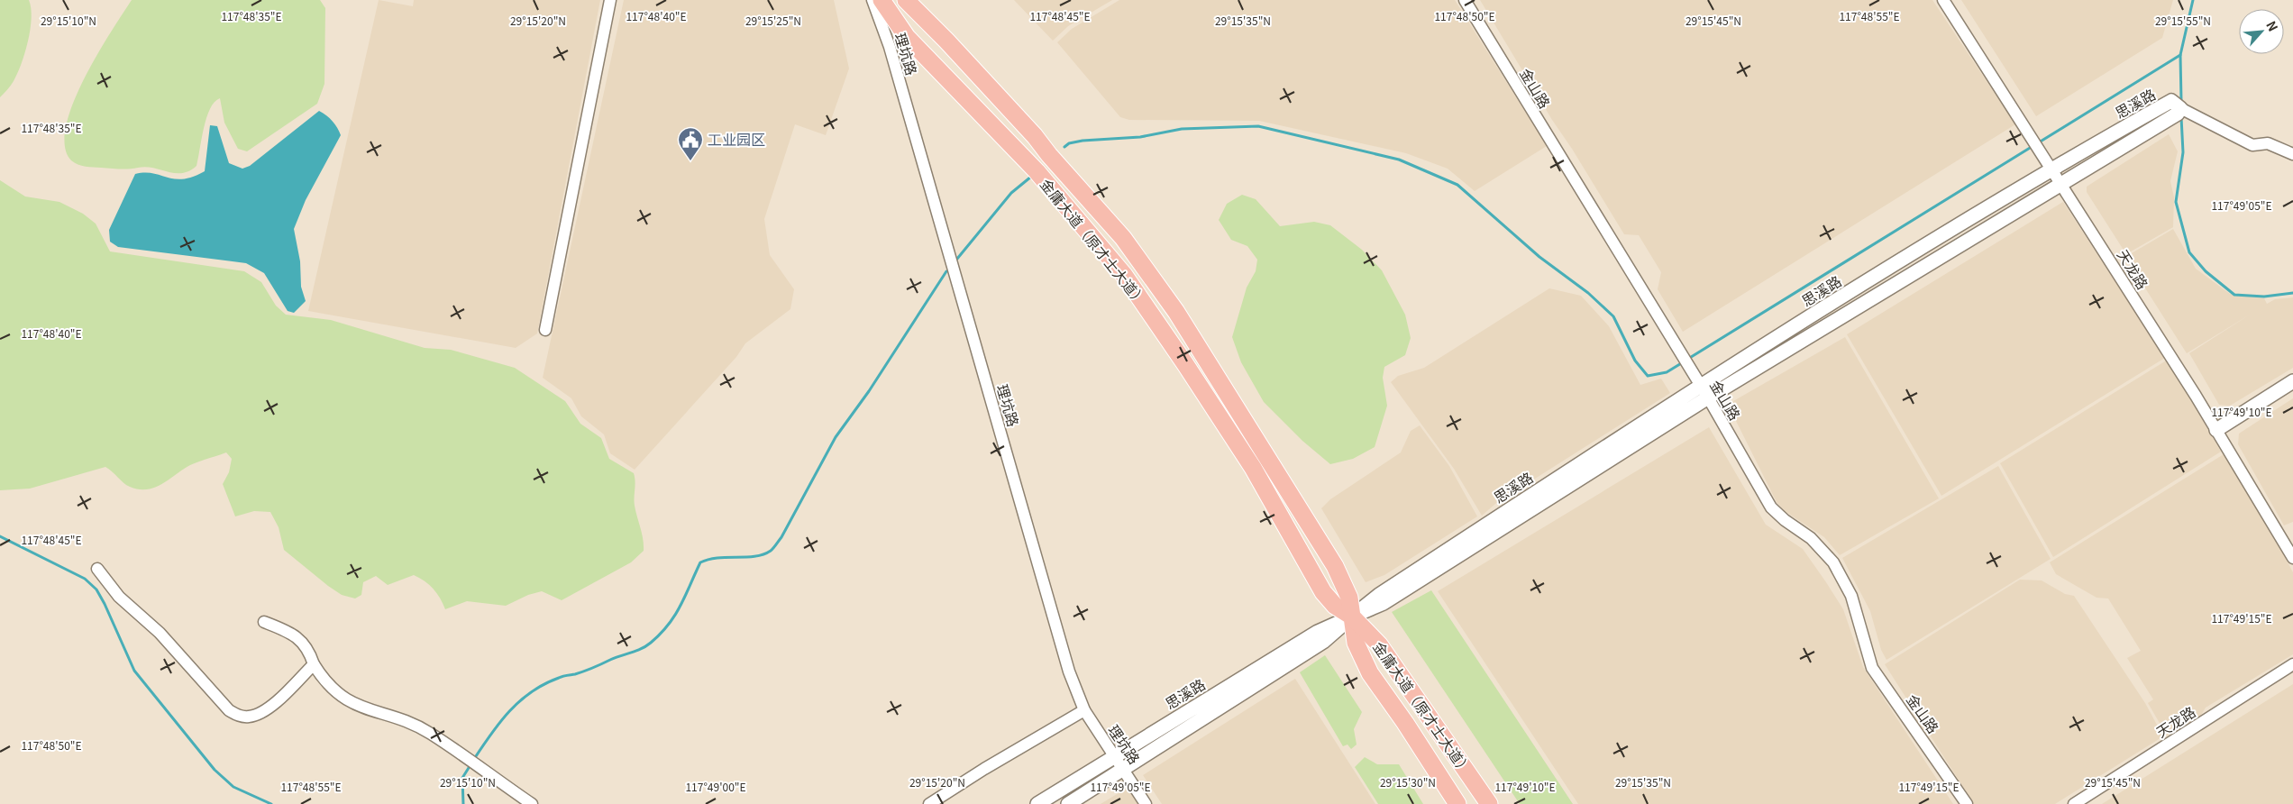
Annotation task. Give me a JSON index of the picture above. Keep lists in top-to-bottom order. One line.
{"streets":{"main road":["金庸大道（原才士大道）"],"street":["理坑路","金山路","思溪路","天龙路"]},"crossings":[["理坑路","思溪路"],["金山路","思溪路"],["思溪路","金庸大道（原才士大道）"],["思溪路","天龙路"]],"places":{"public building":["工业园区"]},"north":"top right","coordinates":["117°48'35\"E","117°48'45\"E","117°48'50\"E","117°48'55\"E","117°48'40\"E","29°15'10\"N","29°15'20\"N","29°15'25\"N","29°15'35\"N","29°15'45\"N","29°15'55\"N","117°49'05\"E","117°49'10\"E","117°49'15\"E","29°15'30\"N","117°49'00\"E"]}
